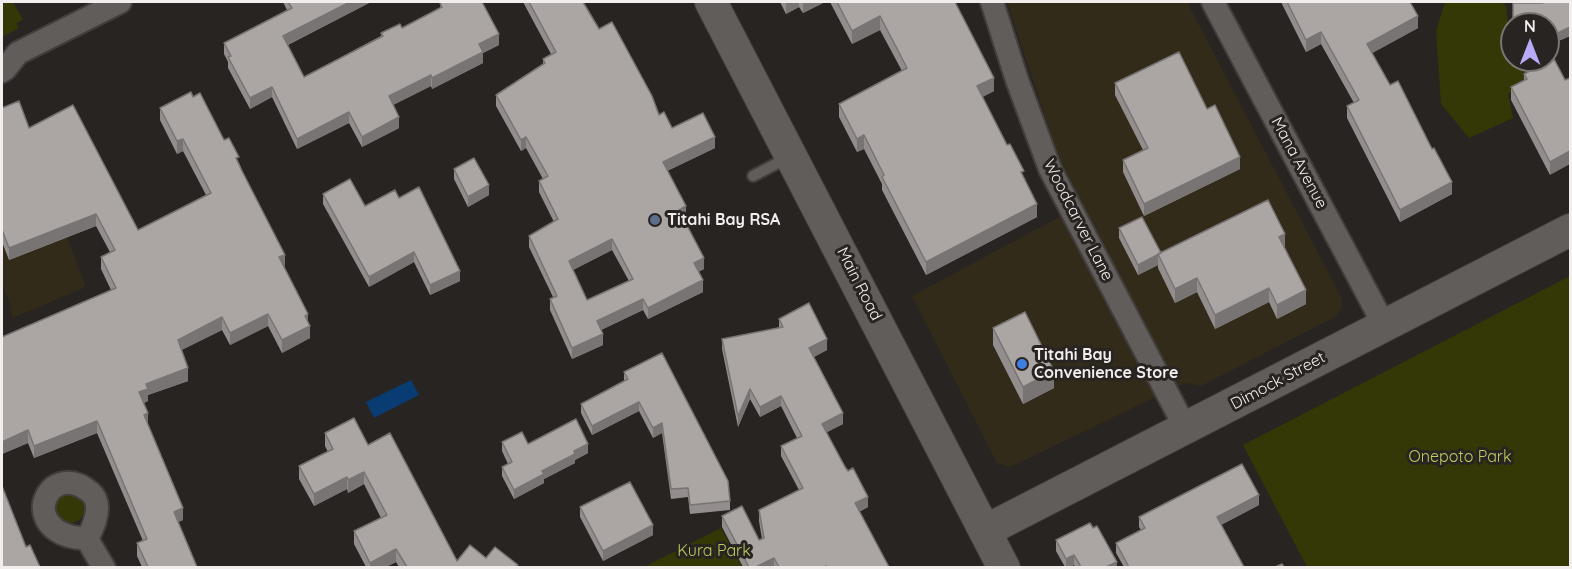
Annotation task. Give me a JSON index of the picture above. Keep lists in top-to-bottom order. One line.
{"streets":{"street":["Mana Avenue","Woodcarver Lane","Main Road","Dimock Street"]},"crossings":[["Mana Avenue","Dimock Street"],["Woodcarver Lane","Dimock Street"],["Main Road","Dimock Street"]],"parks":["Onepoto Park","Kura Park"],"places":["Titahi Bay RSA","Titahi Bay Convenience Store"],"north":"top"}
